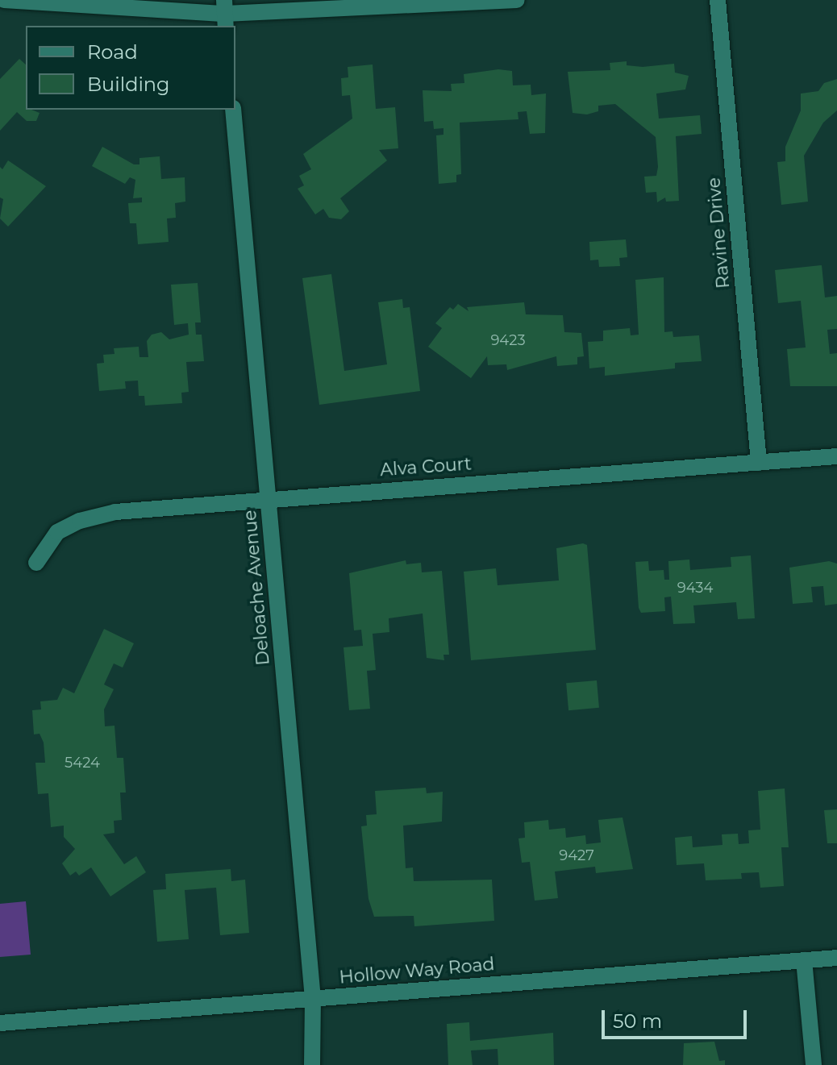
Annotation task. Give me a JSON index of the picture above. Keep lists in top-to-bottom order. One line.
{"streets":{"street":["Ravine Drive","Alva Court","Deloache Avenue","Hollow Way Road"]},"crossings":[["Ravine Drive","Alva Court"],["Alva Court","Deloache Avenue"],["Deloache Avenue","Hollow Way Road"]],"house_numbers":["9423","9434","5424","9427"],"legend":["Road","Building"],"scale_bar":"50 m"}
